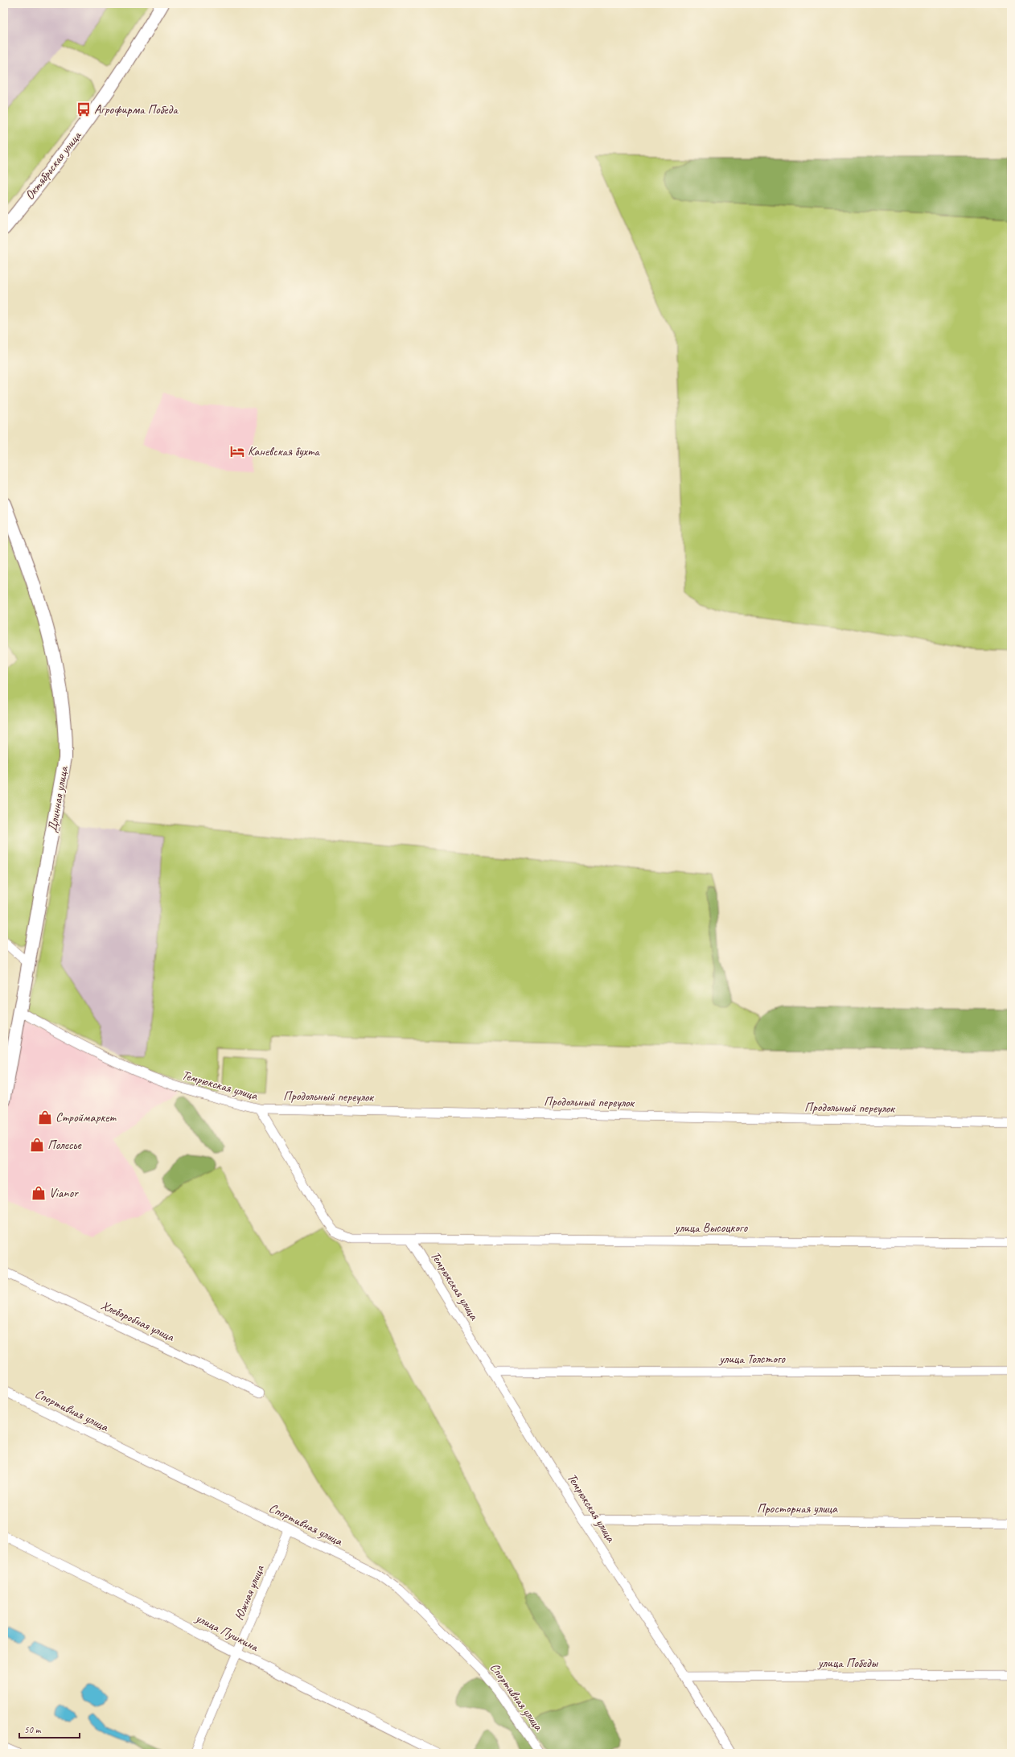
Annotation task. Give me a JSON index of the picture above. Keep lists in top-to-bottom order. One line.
{"streets":{"street":["Октябрьская улица","Длинная улица","Темрюкская улица","Продольный переулок","улица Высоцкого","Хлеборобная улица","улица Толстого","Спортивная улица","Просторная улица","Южная улица","улица Пушкина","улица Победы"]},"crossings":[["Длинная улица","Темрюкская улица"],["Темрюкская улица","Продольный переулок"],["Темрюкская улица","улица Высоцкого"],["Темрюкская улица","улица Толстого"],["Темрюкская улица","Просторная улица"],["Темрюкская улица","улица Победы"],["Спортивная улица","Южная улица"],["Южная улица","улица Пушкина"]],"places":{"bus stop":["Агрофирма Победа"],"hotel":["Каневская бухта"],"shop":["Строймаркет","Полесье","Vianor"]},"scale_bar":"50 m"}
